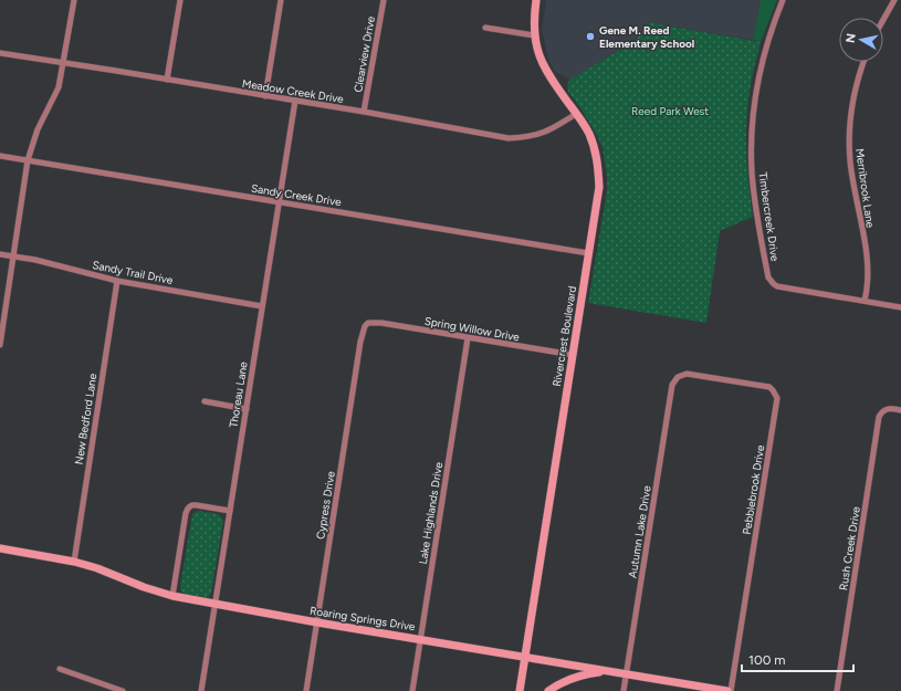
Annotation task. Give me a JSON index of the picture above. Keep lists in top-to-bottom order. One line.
{"streets":{"street":["Clearview Drive","Meadow Creek Drive","Merribrook Lane","Sandy Creek Drive","Timbercreek Drive","Sandy Trail Drive","Spring Willow Drive","Rivercrest Boulevard","Thoreau Lane","New Bedford Lane","Pebblebrook Drive","Cypress Drive","Lake Highlands Drive","Autumn Lake Drive","Rush Creek Drive","Roaring Springs Drive"]},"crossings":[["Clearview Drive","Meadow Creek Drive"],["Meadow Creek Drive","Rivercrest Boulevard"],["Meadow Creek Drive","Thoreau Lane"],["Merribrook Lane","Timbercreek Drive"],["Sandy Creek Drive","Rivercrest Boulevard"],["Sandy Creek Drive","Thoreau Lane"],["Sandy Trail Drive","Thoreau Lane"],["Sandy Trail Drive","New Bedford Lane"],["Spring Willow Drive","Rivercrest Boulevard"],["Spring Willow Drive","Cypress Drive"],["Spring Willow Drive","Lake Highlands Drive"],["Rivercrest Boulevard","Roaring Springs Drive"],["Thoreau Lane","Roaring Springs Drive"],["New Bedford Lane","Roaring Springs Drive"],["Pebblebrook Drive","Autumn Lake Drive"],["Cypress Drive","Roaring Springs Drive"],["Lake Highlands Drive","Roaring Springs Drive"],["Autumn Lake Drive","Roaring Springs Drive"]],"parks":["Reed Park West"],"places":["Gene M. Reed Elementary School"],"scale_bar":"100 m","north":"left"}
